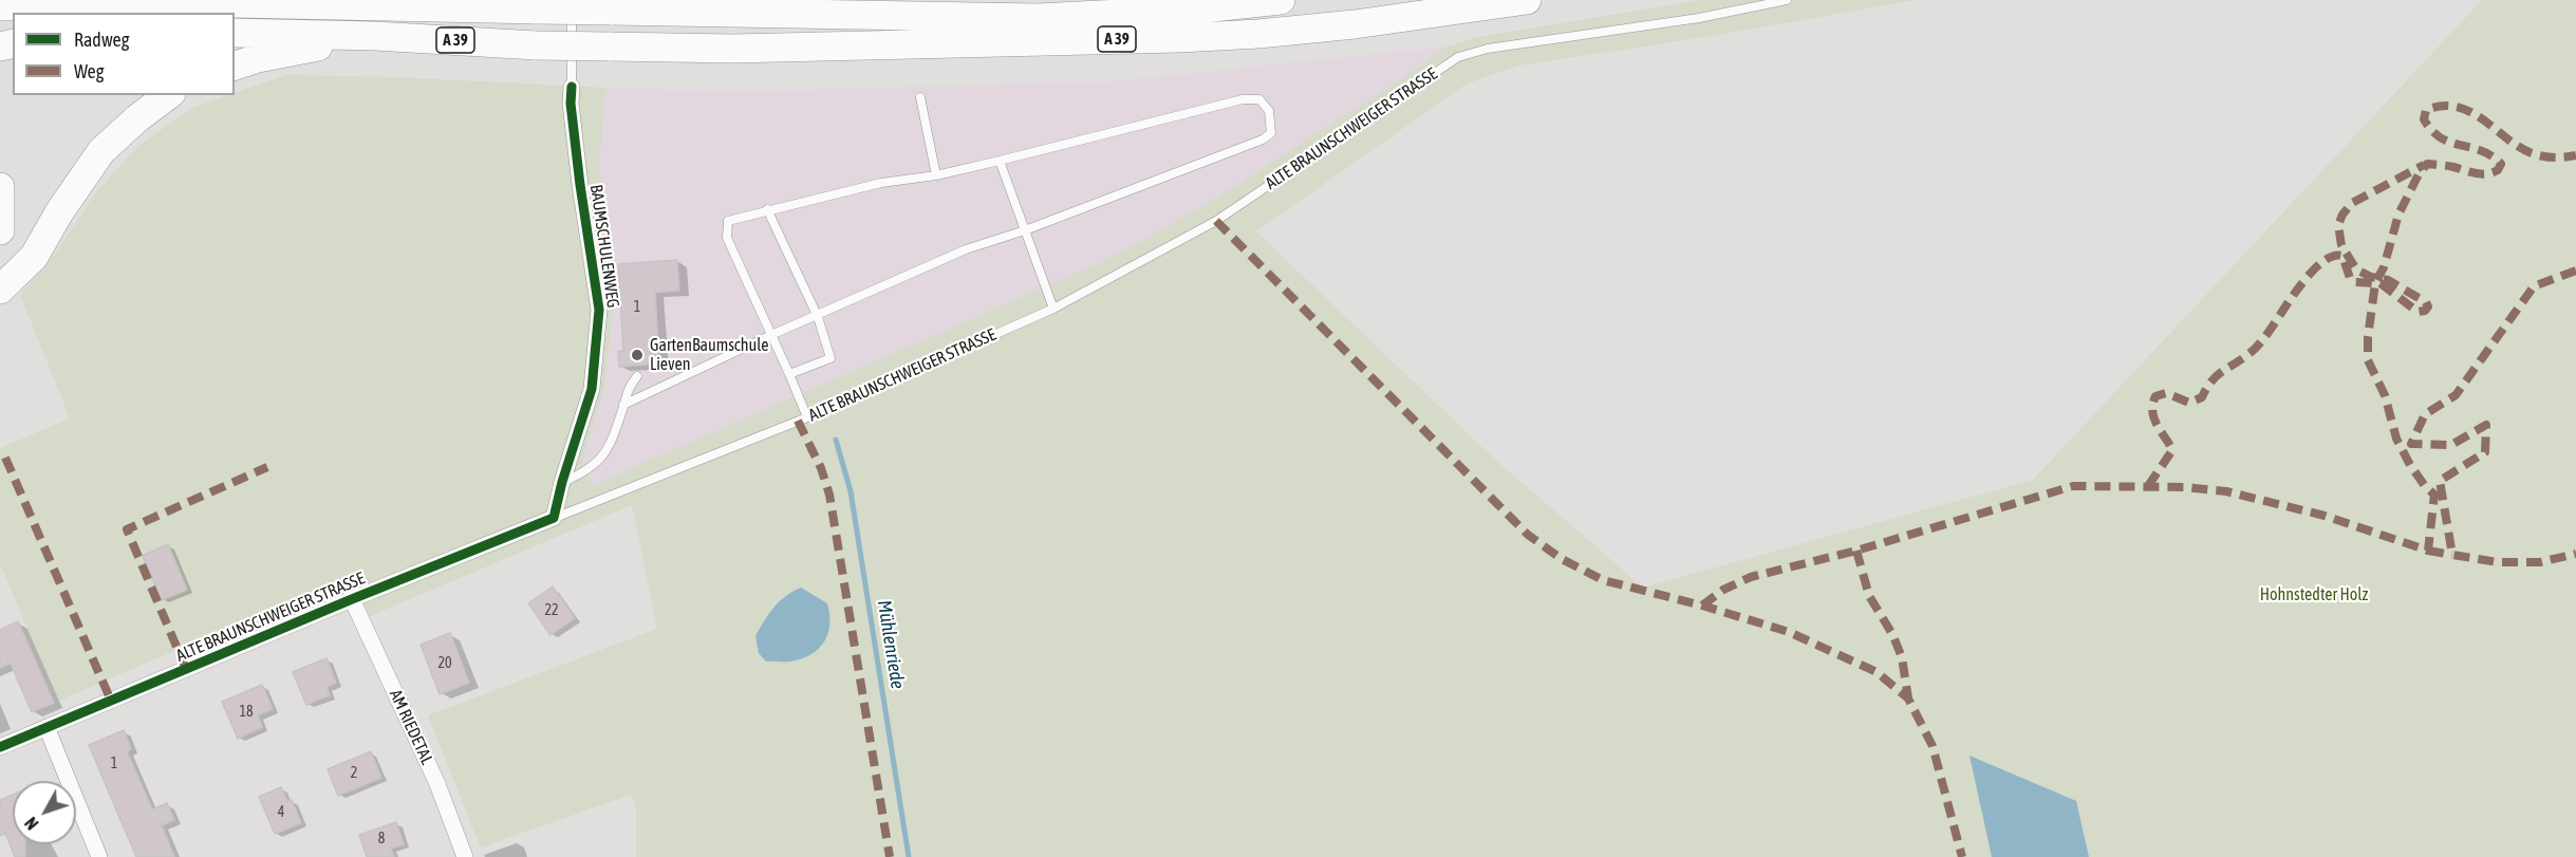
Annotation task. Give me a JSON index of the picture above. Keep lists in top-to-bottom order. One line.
{"streets":{"highway":["A 39"],"street":["ALTE BRAUNSCHWEIGER STRASSE","BAUMSCHULENWEG","AM RIEDETAL"]},"crossings":[["ALTE BRAUNSCHWEIGER STRASSE","BAUMSCHULENWEG"],["ALTE BRAUNSCHWEIGER STRASSE","AM RIEDETAL"]],"water":["Mühlenriede"],"parks":["Hohnstedter Holz"],"places":["GartenBaumschule Lieven"],"house_numbers":["1","22","20","18","1","2","4","8"],"legend":["Radweg","Weg"],"north":"bottom left"}
